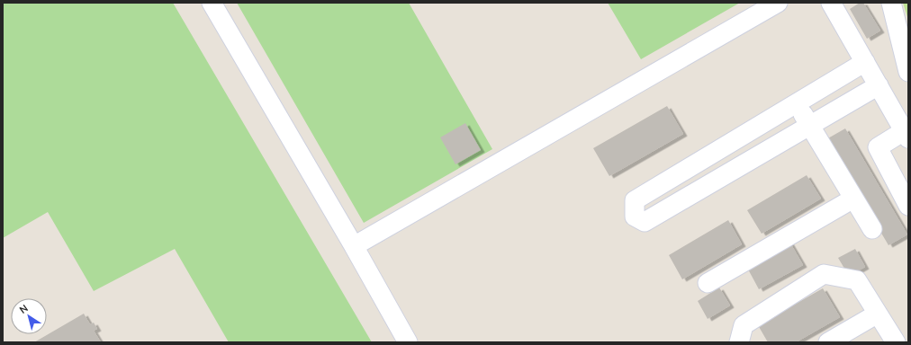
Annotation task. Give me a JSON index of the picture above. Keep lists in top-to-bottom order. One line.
{"north":"top left"}
